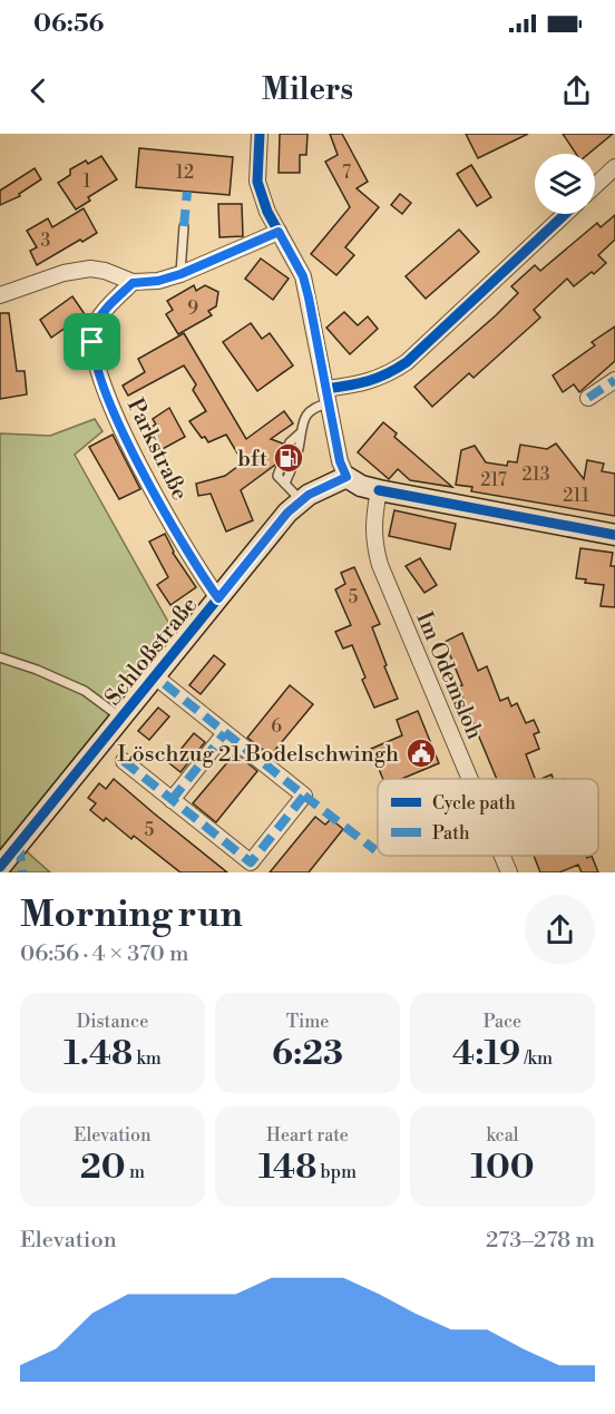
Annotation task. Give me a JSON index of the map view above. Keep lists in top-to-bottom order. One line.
{"streets":{"street":["Parkstraße","Schloßstraße","Im Odemsloh"]},"crossings":[["Parkstraße","Schloßstraße"]],"places":{"fuel station":["bft"],"public building":["Löschzug 21 Bodelschwingh"]},"house_numbers":["12","7","1","3","9","213","217","211","5","6","5"],"legend":["Cycle path","Path"],"page":{"status":"06:56","header":"Milers","heading":["Morning run","06:56 · 4 × 370 m"],"stats":[["Distance","1.48 km"],["Time","6:23"],["Pace","4:19 /km"],["Elevation","20 m"],["Heart rate","148 bpm"],["kcal","100"]],"chart":["Elevation","273–278 m"]}}
